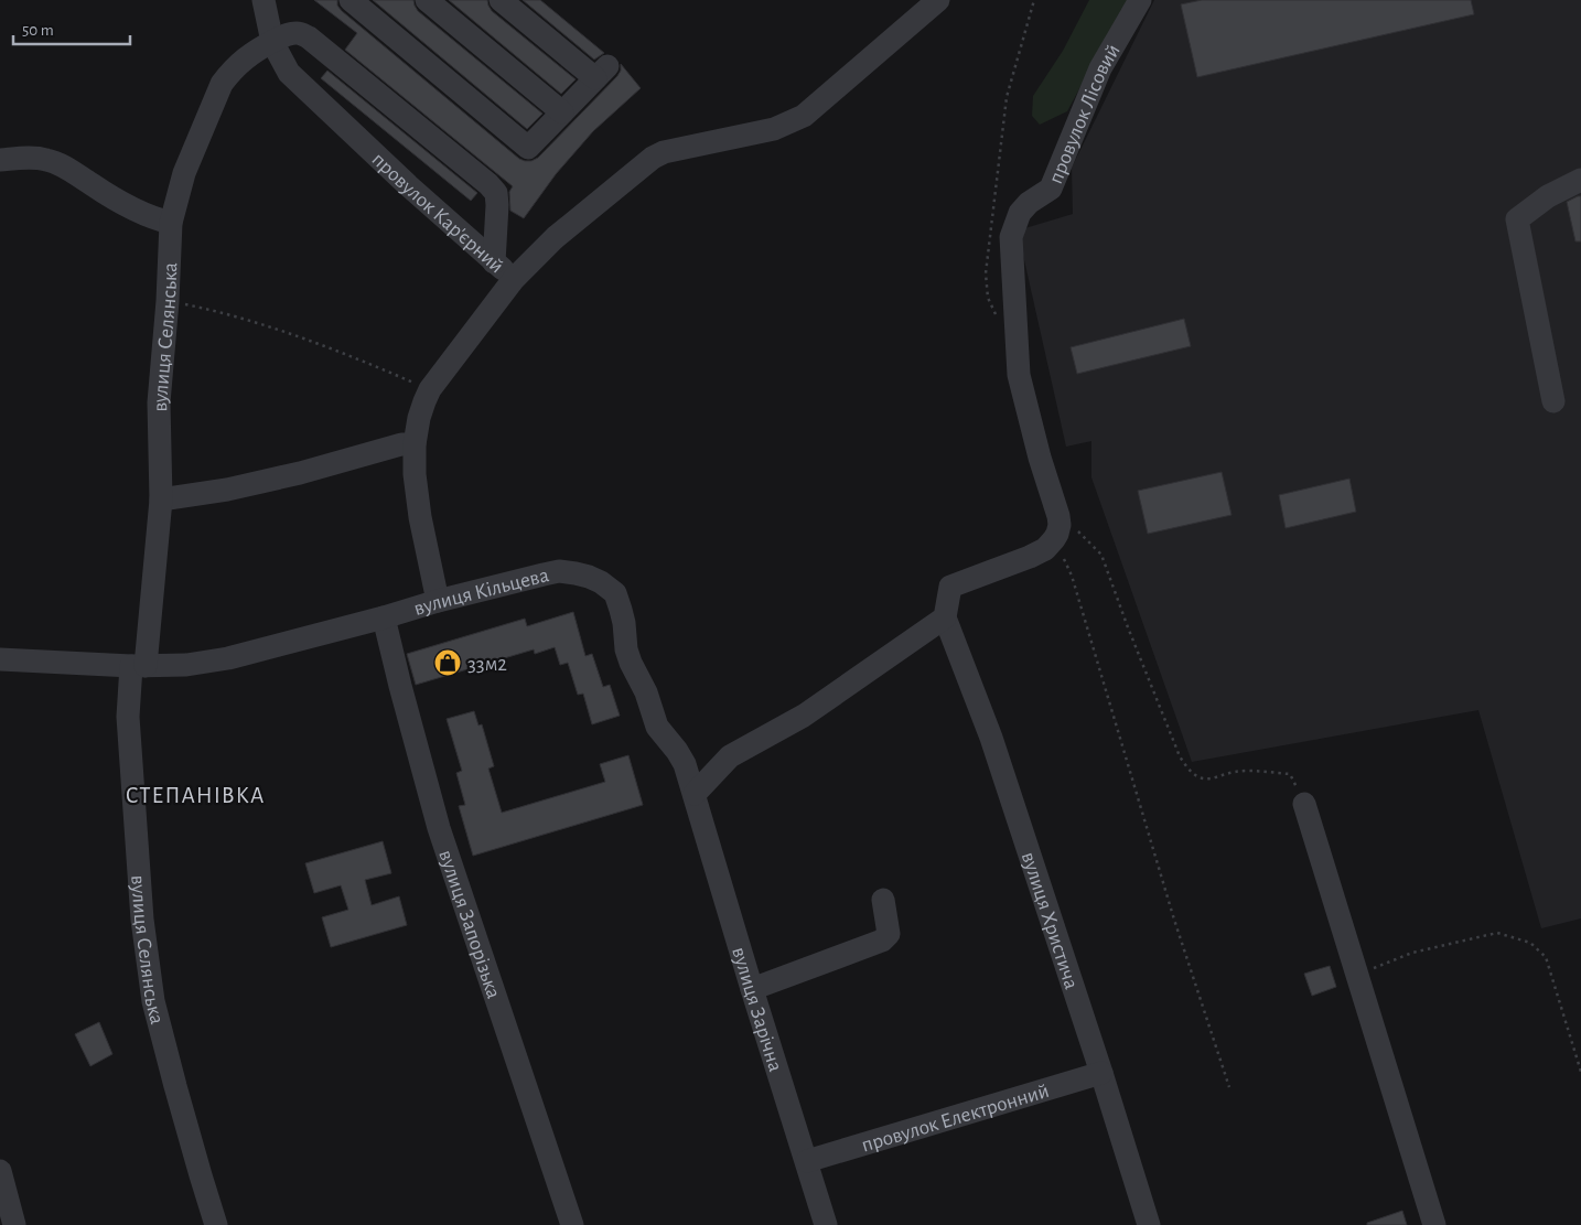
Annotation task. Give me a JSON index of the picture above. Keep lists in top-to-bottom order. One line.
{"streets":{"street":["провулок Лісовий","провулок Кар'єрний","вулиця Селянська","вулиця Кільцева","вулиця Христича","вулиця Запорізька","вулиця Зарічна","провулок Електронний"]},"crossings":[["провулок Кар'єрний","вулиця Селянська"],["провулок Кар'єрний","вулиця Кільцева"],["вулиця Селянська","вулиця Кільцева"],["вулиця Кільцева","вулиця Запорізька"],["вулиця Кільцева","вулиця Зарічна"],["вулиця Христича","провулок Електронний"],["вулиця Зарічна","провулок Електронний"]],"districts":["СТЕПАНІВКА"],"places":{"shop":["33м2"]},"scale_bar":"50 m"}
